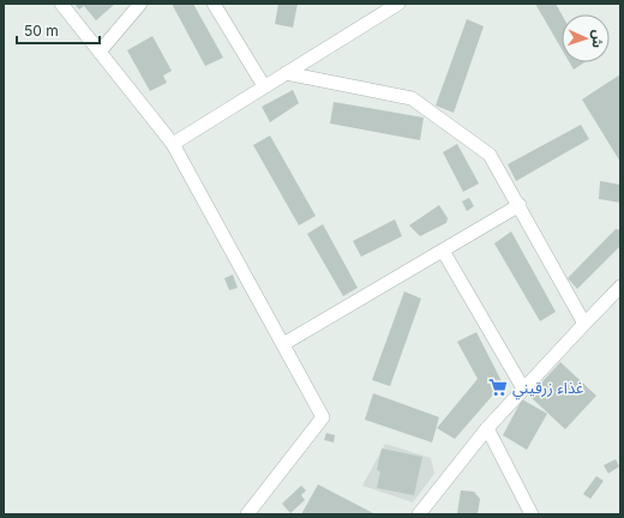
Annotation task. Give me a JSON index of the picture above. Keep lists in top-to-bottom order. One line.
{"places":{"supermarket":["غذاء زرقيني"]},"scale_bar":"50 m","north":"right"}
